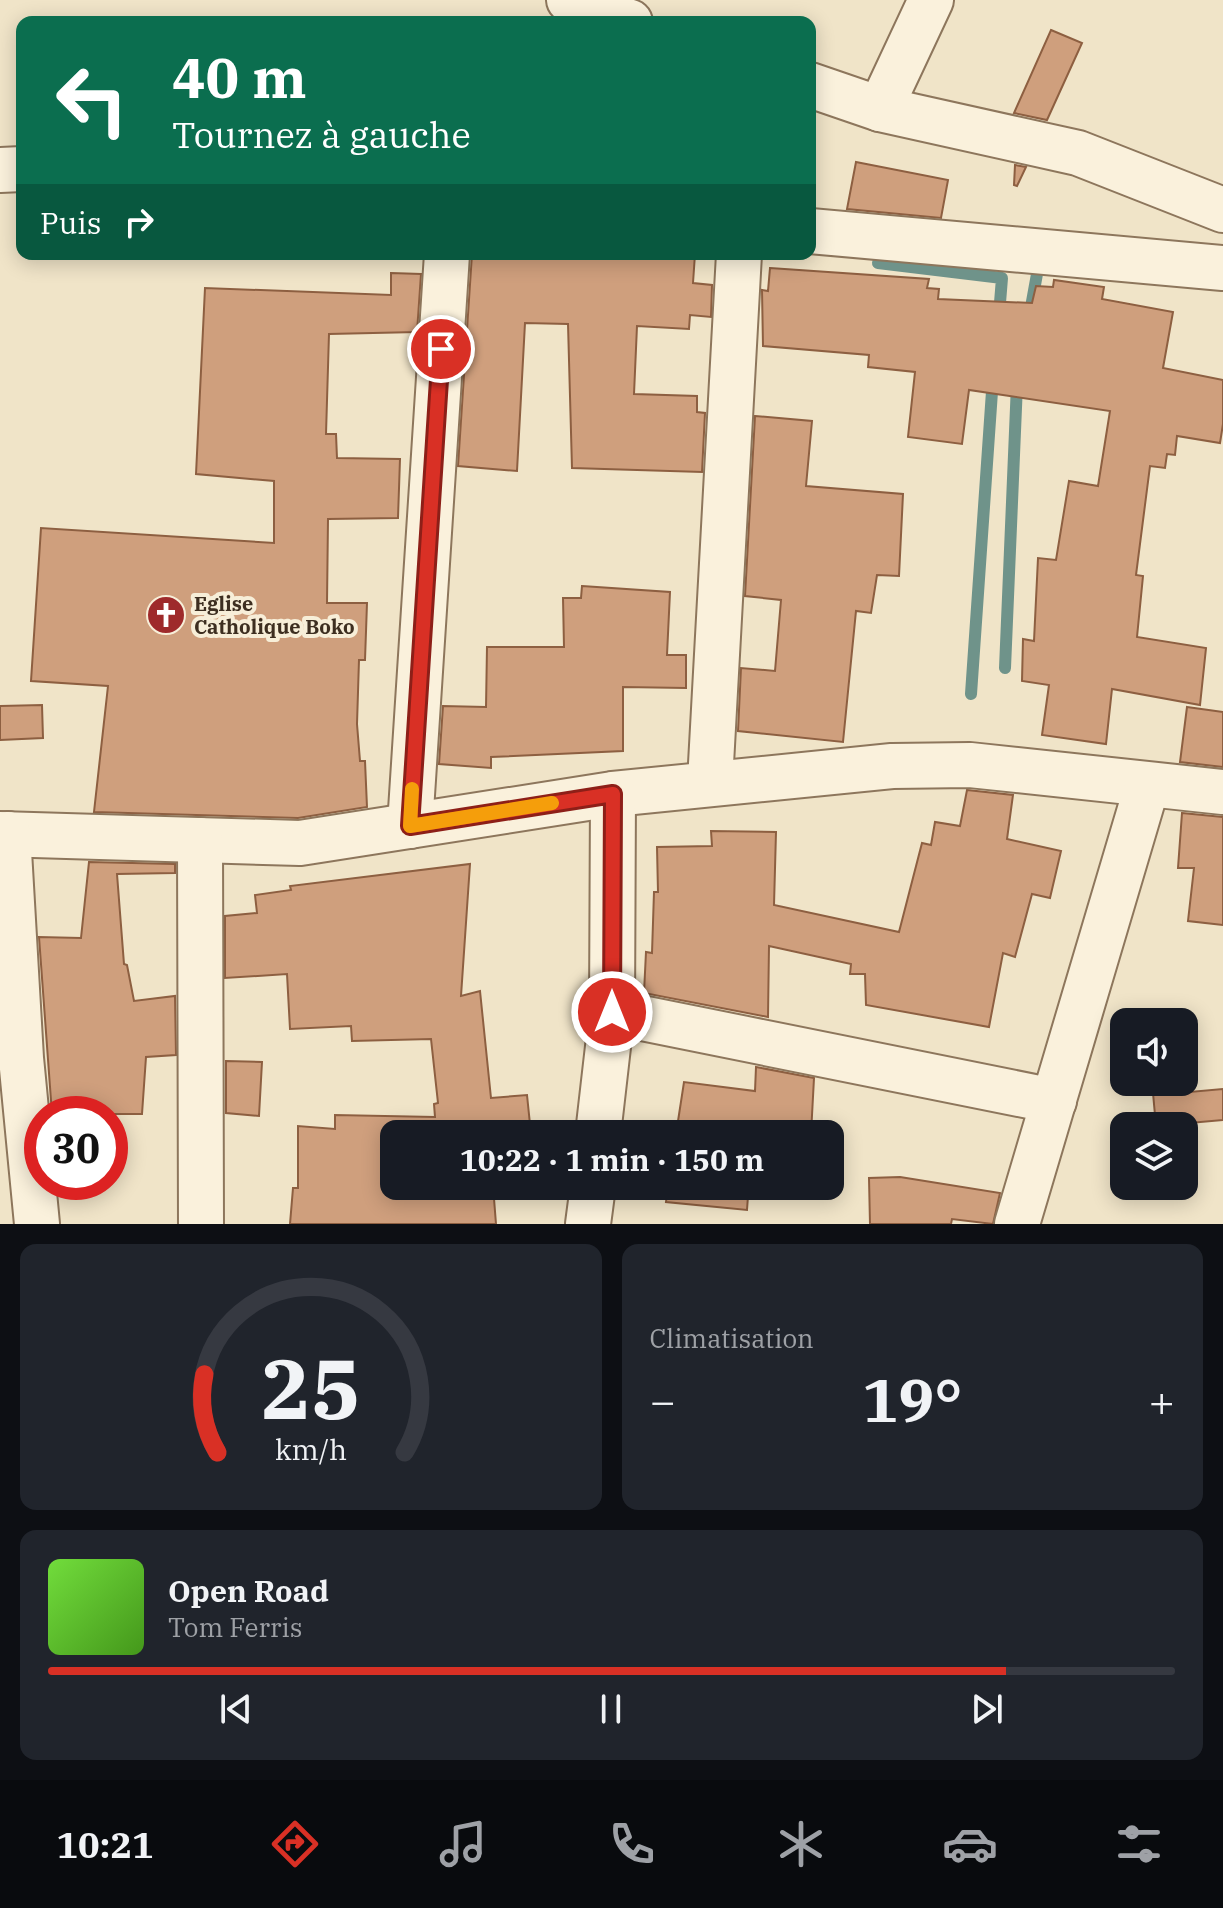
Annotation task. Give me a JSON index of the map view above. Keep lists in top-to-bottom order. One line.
{"places":{"church":["Eglise Catholique Boko"]},"page":{"turn":["40 m","Tournez à gauche"],"then":"Puis","limit":"30","trip":"10:22 · 1 min · 150 m","tile":"Climatisation","heat":["−","19°","+"],"song":["Open Road","Tom Ferris"],"tabs":"10:21","gauge":["25","km/h"]}}
